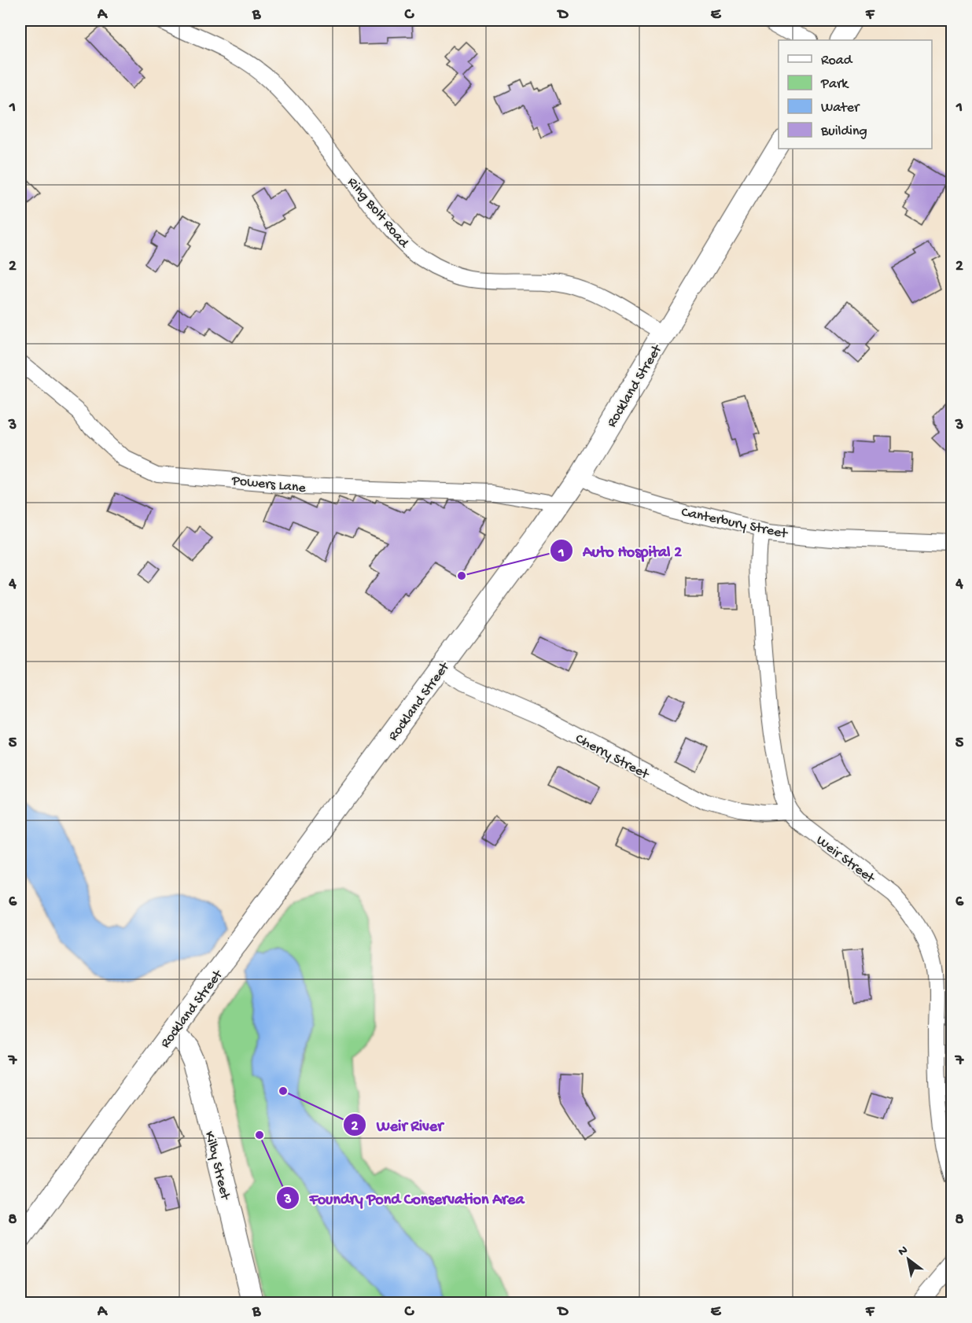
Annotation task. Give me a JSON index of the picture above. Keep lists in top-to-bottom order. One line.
{"streets":{"main road":["Rockland Street","Kilby Street"],"street":["Ring Bolt Road","Powers Lane","Canterbury Street","Cherry Street","Weir Street"]},"crossings":[["Ring Bolt Road","Rockland Street"],["Rockland Street","Powers Lane"],["Rockland Street","Canterbury Street"],["Rockland Street","Cherry Street"],["Rockland Street","Kilby Street"],["Canterbury Street","Weir Street"],["Cherry Street","Weir Street"]],"places":["Auto Hospital 2","Weir River","Foundry Pond Conservation Area"],"legend":["Road","Park","Water","Building"],"north":"top left","grid":{"columns":["A","B","C","D","E","F"],"rows":["1","2","3","4","5","6","7","8"]}}
